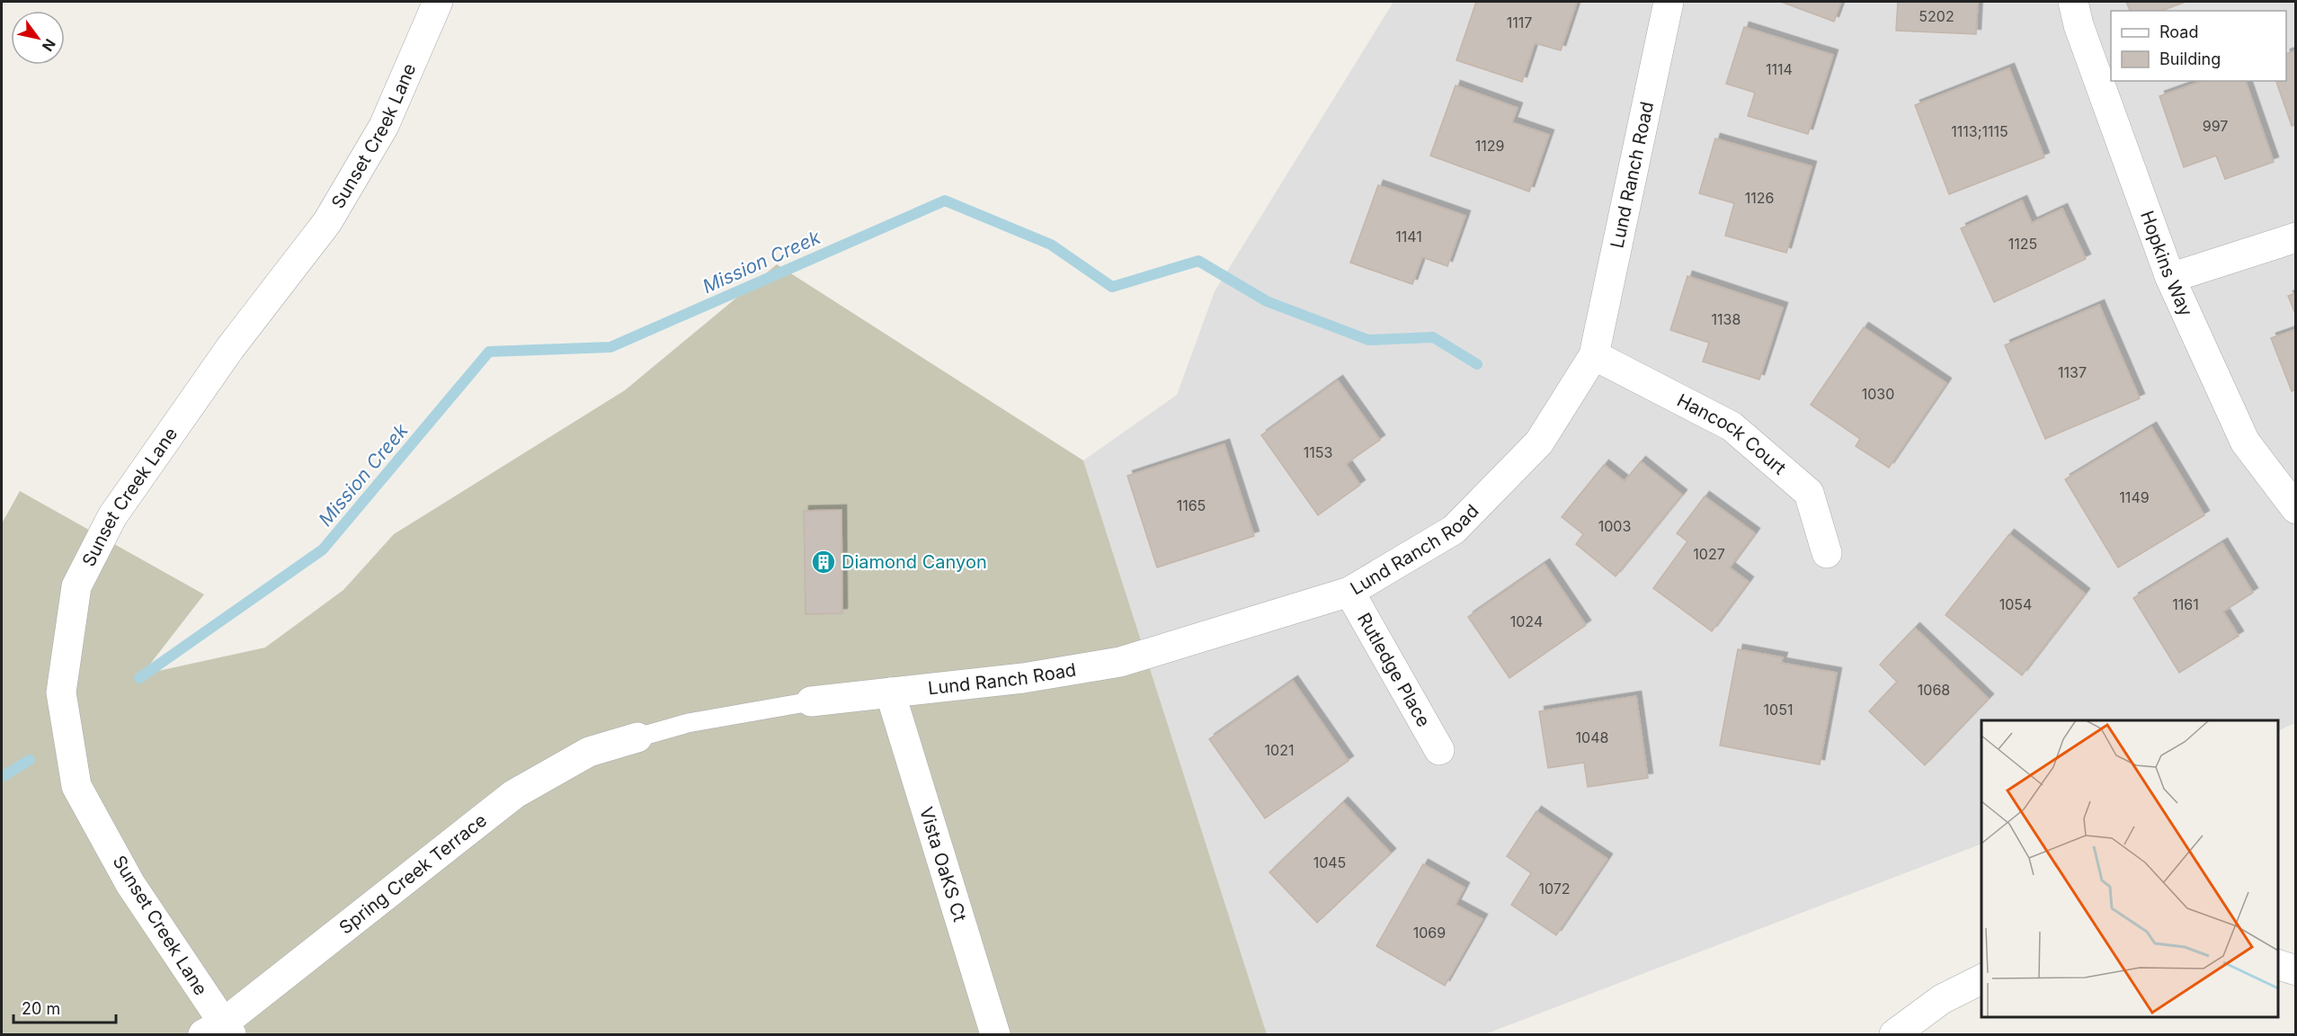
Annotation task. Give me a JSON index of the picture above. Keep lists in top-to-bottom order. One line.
{"streets":{"street":["Sunset Creek Lane","Lund Ranch Road","Hopkins Way","Hancock Court","Rutledge Place","Vista OaKS Ct","Spring Creek Terrace"]},"crossings":[["Sunset Creek Lane","Spring Creek Terrace"],["Lund Ranch Road","Hancock Court"],["Lund Ranch Road","Rutledge Place"],["Lund Ranch Road","Vista OaKS Ct"]],"water":["Mission Creek"],"places":{"building":["Diamond Canyon"]},"house_numbers":["5202","1117","1114","997","1113;1115","1129","1126","1141","1125","1138","1137","1030","1153","1149","1165","1003","1027","1054","1161","1024","1068","1051","1048","1021","1045","1072","1069"],"legend":["Road","Building"],"scale_bar":"20 m","north":"bottom right"}
